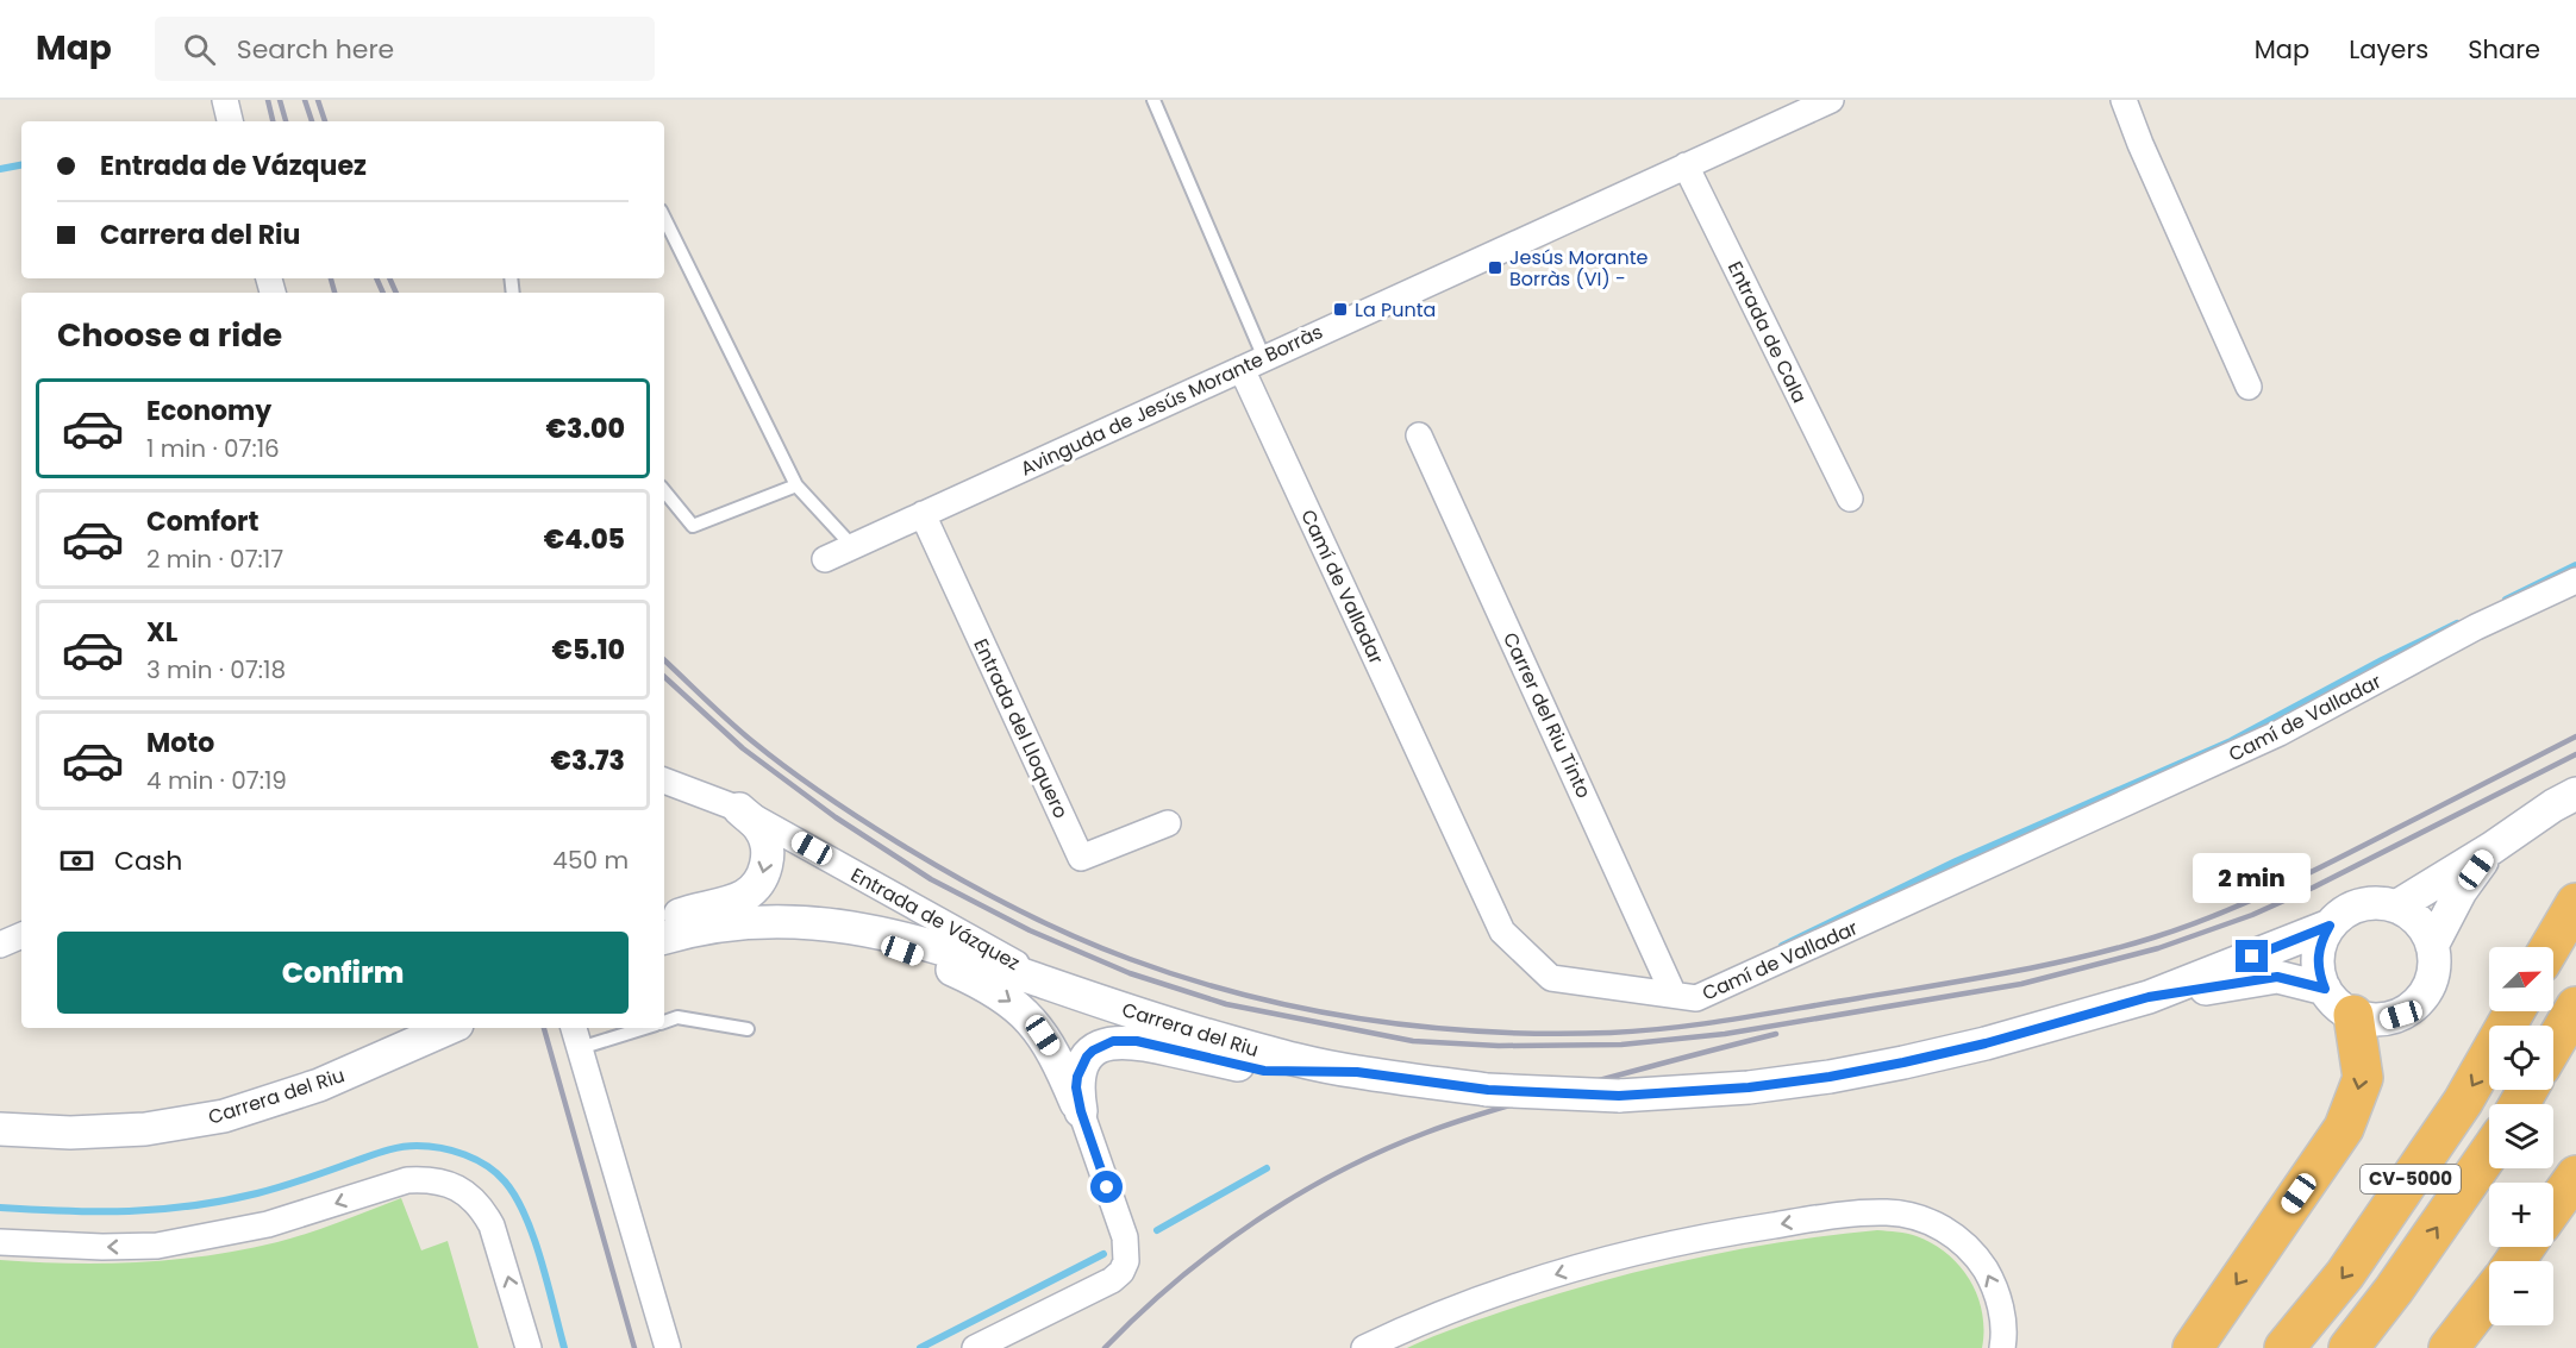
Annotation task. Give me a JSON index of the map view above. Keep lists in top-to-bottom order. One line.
{"streets":{"highway":["CV-5000"],"street":["Entrada de Cala","Avinguda de Jesús Morante Borràs","Camí de Valladar","Carrer del Riu Tinto","Entrada del Lloquero","Entrada de Vázquez","Carrera del Riu"]},"crossings":[["Entrada de Cala","Avinguda de Jesús Morante Borràs"],["Avinguda de Jesús Morante Borràs","Camí de Valladar"],["Avinguda de Jesús Morante Borràs","Entrada del Lloquero"],["Camí de Valladar","Carrer del Riu Tinto"],["Entrada de Vázquez","Carrera del Riu"]],"places":{"transit":["Jesús Morante Borràs (VI) -","La Punta"]},"north":"top right","page":{"header":"Map","search":"Search here","nav":["Map","Layers","Share"],"banner":["Entrada de Vázquez","Carrera del Riu"],"heading":"Choose a ride","list":[{"name":"Economy","note":"1 min · 07:16","value":"€3.00"},{"name":"Comfort","note":"2 min · 07:17","value":"€4.05"},{"name":"XL","note":"3 min · 07:18","value":"€5.10"},{"name":"Moto","note":"4 min · 07:19","value":"€3.73"}],"pay":["Cash","450 m"],"bubble":"2 min","buttons":"Confirm","map_buttons":["+","−"]}}
